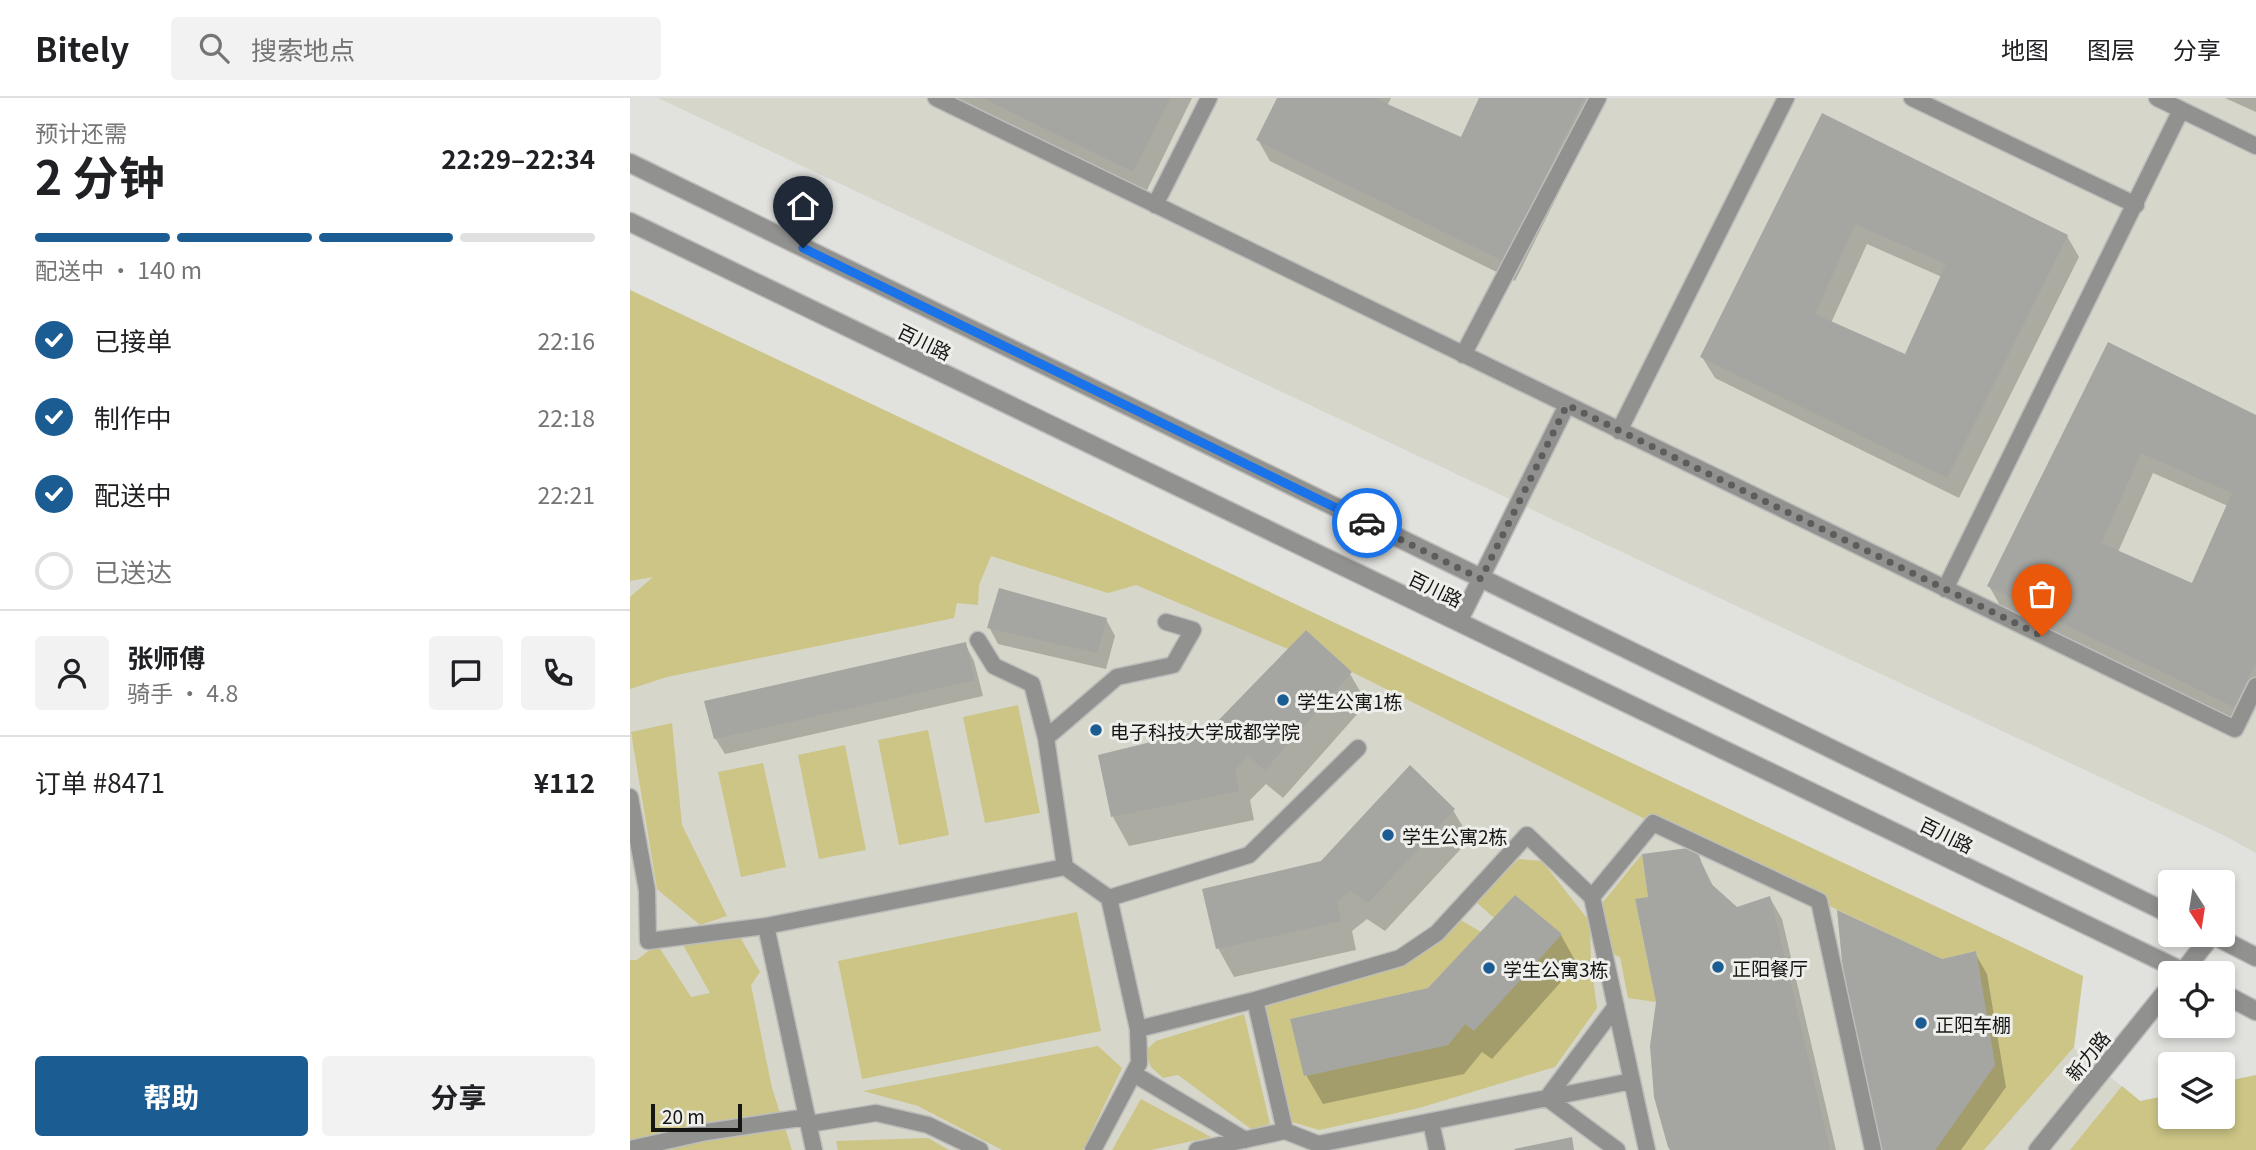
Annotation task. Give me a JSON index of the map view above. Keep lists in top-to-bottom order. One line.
{"streets":{"street":["百川路","新力路"]},"places":["学生公寓1栋","电子科技大学成都学院","学生公寓2栋","正阳餐厅","学生公寓3栋","正阳车棚"],"scale_bar":"20 m","north":"bottom","page":{"header":"Bitely","search":"搜索地点","nav":["地图","图层","分享"],"heading":["2 分钟","预计还需","22:29–22:34"],"panel":["张师傅","骑手 · 4.8","订单 #8471","¥112"],"bar":"配送中 · 140 m","list":[["已接单","22:16"],["制作中","22:18"],["配送中","22:21"],"已送达"],"buttons":["帮助","分享"],"scale":"20 m"}}
